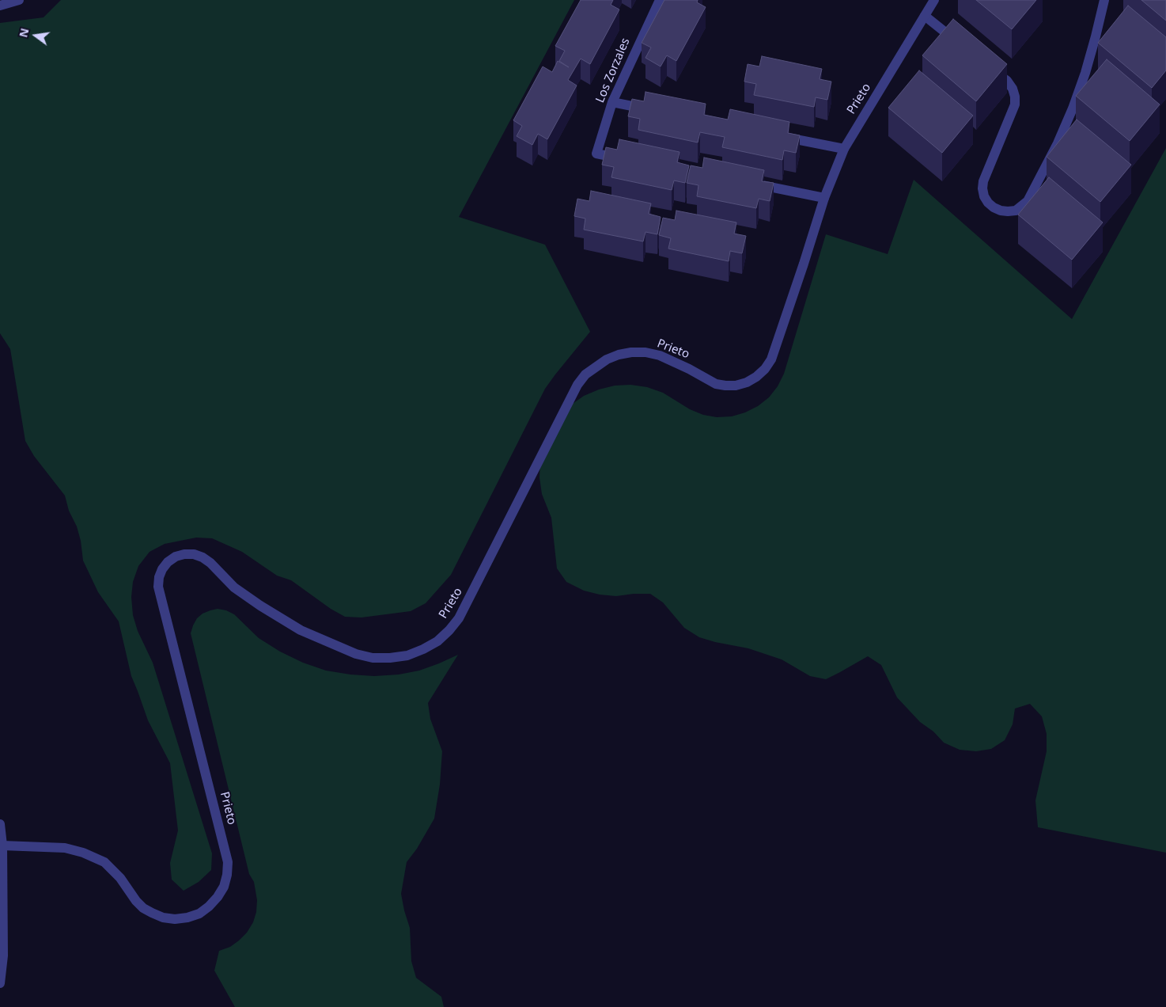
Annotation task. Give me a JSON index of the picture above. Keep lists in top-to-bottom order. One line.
{"streets":{"street":["Los Zorzales","Prieto"]},"north":"left"}
